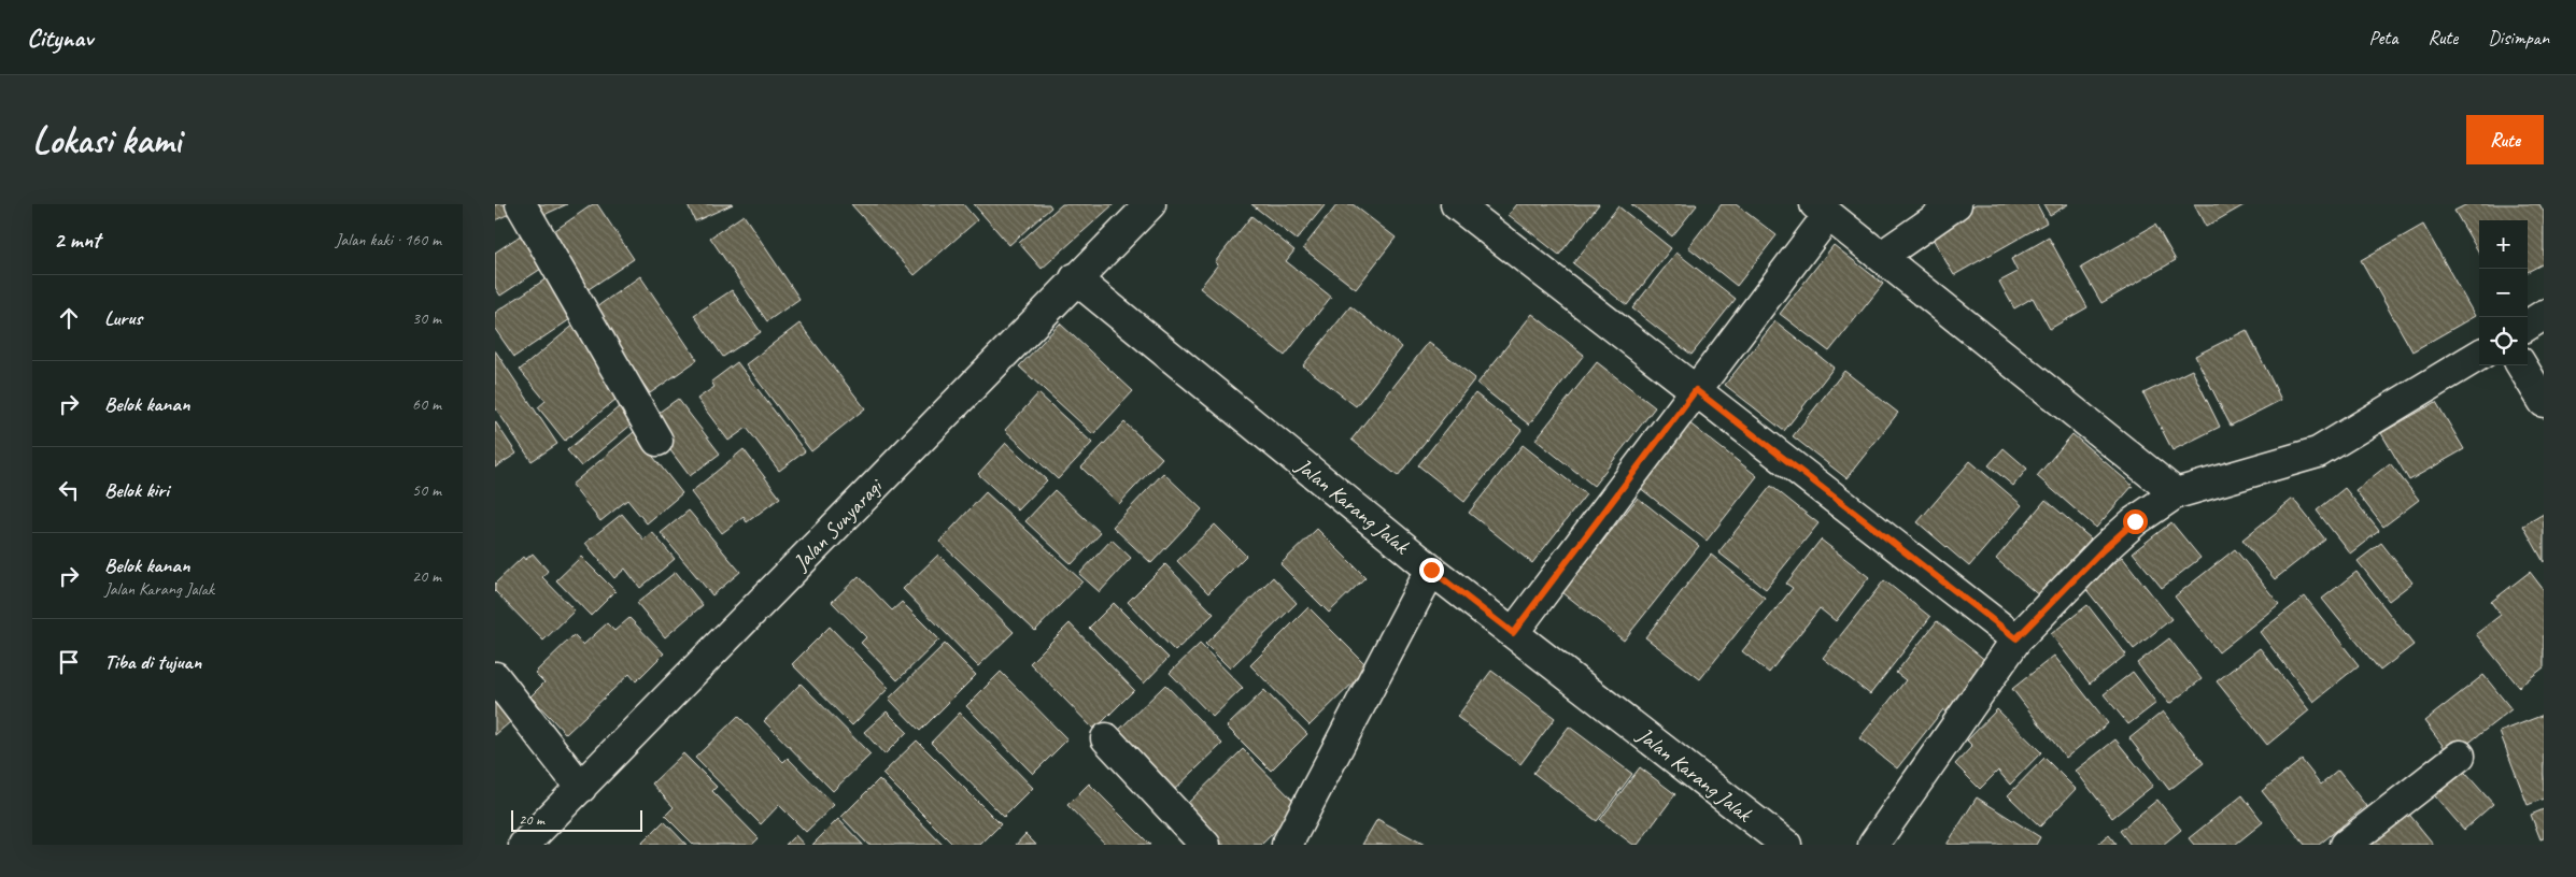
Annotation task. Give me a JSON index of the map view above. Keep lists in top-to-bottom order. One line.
{"streets":{"street":["Jalan Karang Jalak","Jalan Sunyaragi"]},"crossings":[["Jalan Karang Jalak","Jalan Sunyaragi"]],"scale_bar":"20 m","page":{"header":"Citynav","nav":["Peta","Rute","Disimpan"],"buttons":"Rute","title":"Lokasi kami","heading":["2 mnt","Jalan kaki · 160 m"],"map_buttons":["+","−"],"list":[["Lurus","30 m"],["Belok kanan","60 m"],["Belok kiri","50 m"],["Belok kanan","Jalan Karang Jalak","20 m"],"Tiba di tujuan"],"scale":"20 m"}}
